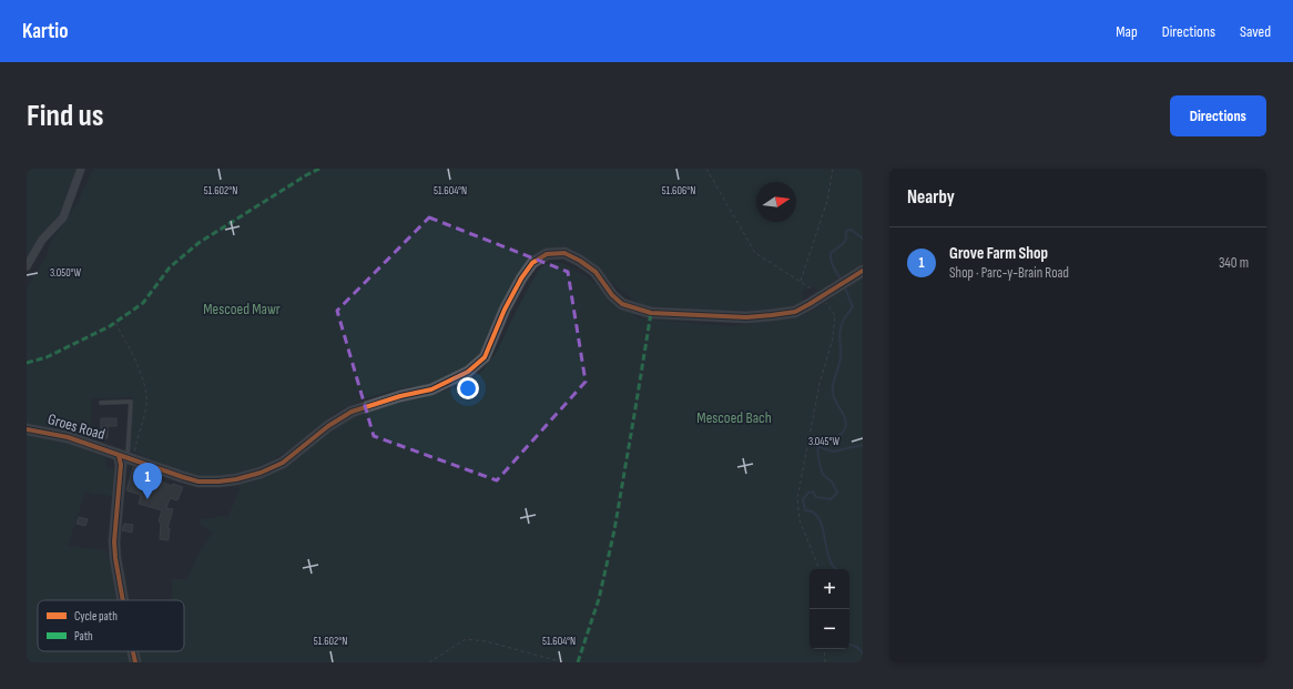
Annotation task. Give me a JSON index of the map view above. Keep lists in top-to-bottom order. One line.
{"streets":{"street":["Groes Road"]},"parks":["Mescoed Mawr","Mescoed Bach"],"legend":["Cycle path","Path"],"north":"right","page":{"header":"Kartio","nav":["Map","Directions","Saved"],"buttons":"Directions","title":"Find us","heading":"Nearby","list":[{"mark":"1","name":"Grove Farm Shop","note":"Shop · Parc-y-Brain Road","value":"340 m"}],"pins":"1","map_buttons":["+","−"]},"coordinates":["51.602°N","51.604°N","51.606°N","3.050°W","3.045°W"]}
